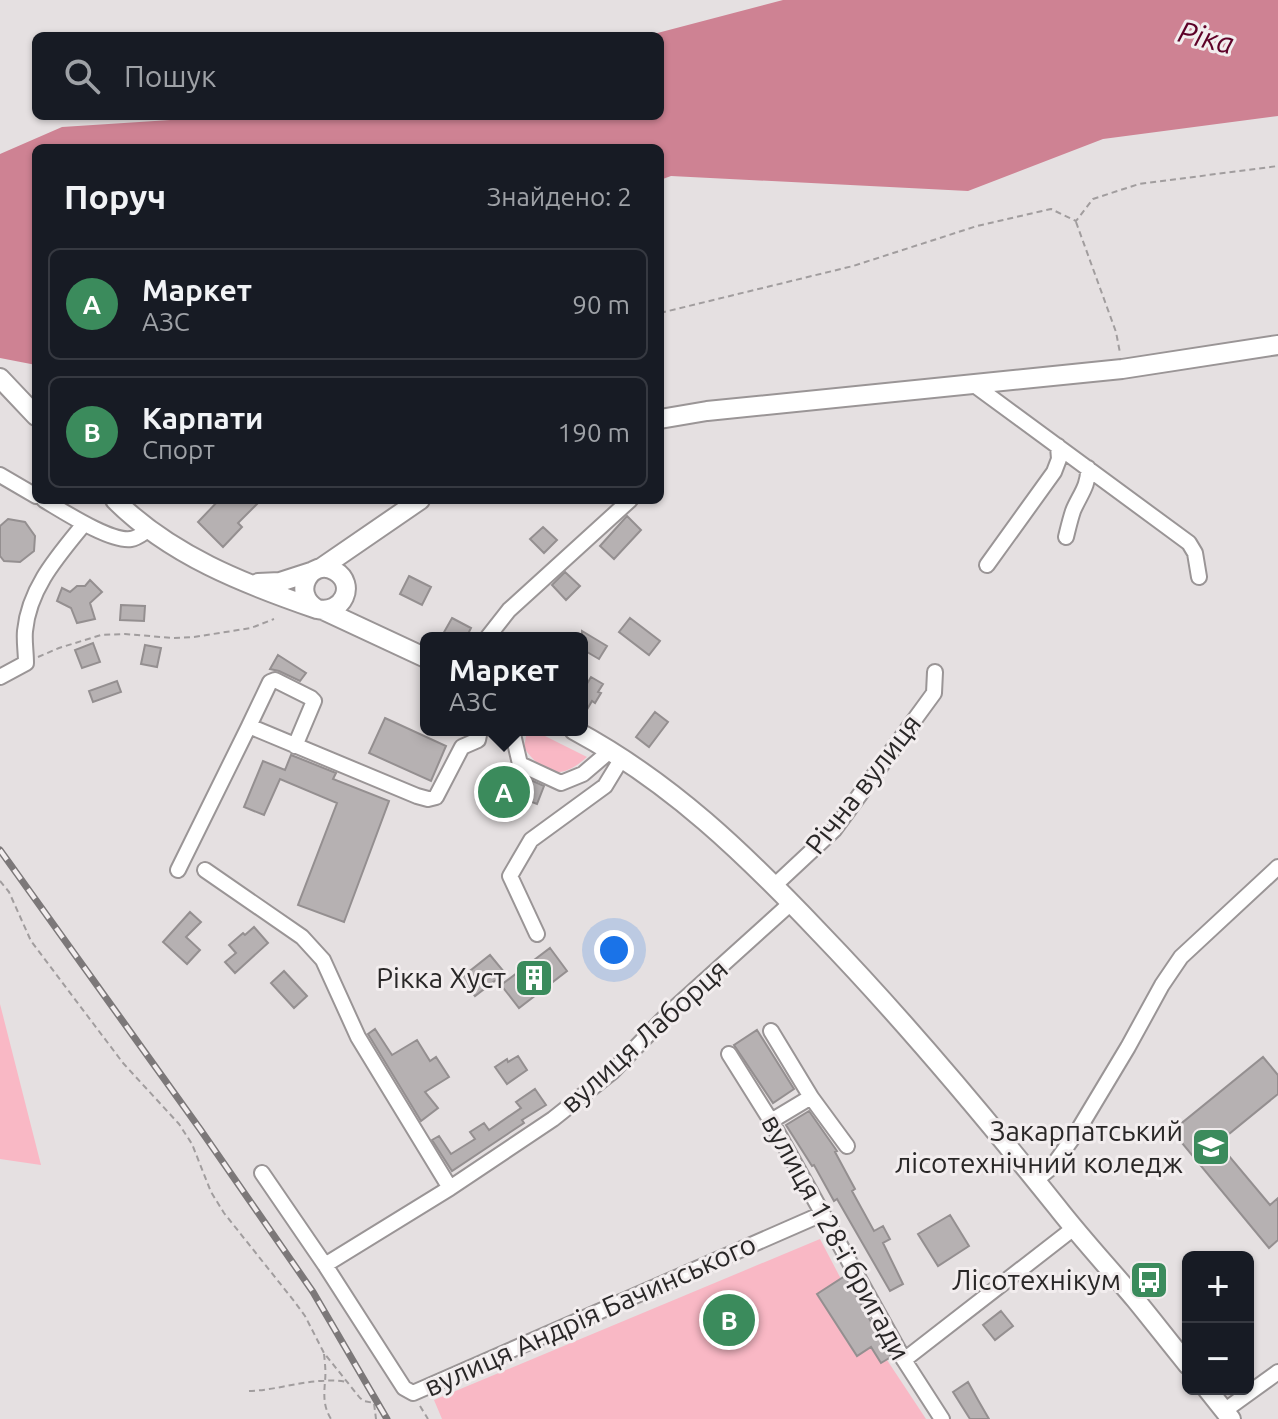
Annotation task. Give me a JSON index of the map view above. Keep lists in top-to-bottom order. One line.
{"streets":{"street":["Річна вулиця","вулиця Лаборця","вулиця 128-ї бригади","вулиця Андрія Бачинського"]},"crossings":[["вулиця Лаборця","вулиця Андрія Бачинського"],["вулиця 128-ї бригади","вулиця Андрія Бачинського"]],"water":["Ріка"],"places":{"building":["Рікка Хуст"],"school or university":["Закарпатський лісотехнічний коледж"],"bus stop":["Лісотехнікум"]},"page":{"search":"Пошук","heading":["Поруч","Знайдено: 2"],"list":[{"mark":"A","name":"Маркет","note":"АЗС","value":"90 m"},{"mark":"B","name":"Карпати","note":"Спорт","value":"190 m"}],"popup":["Маркет","АЗС"],"pins":["A","B"],"map_buttons":["+","−"]}}
